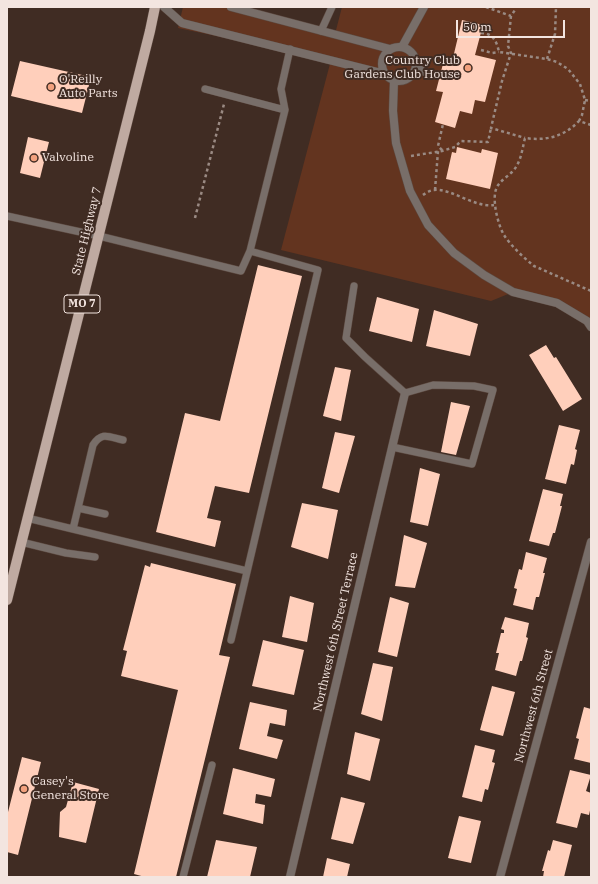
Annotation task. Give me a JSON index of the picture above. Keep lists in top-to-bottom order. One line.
{"streets":{"main road":["State Highway 7","MO 7"],"street":["Northwest 6th Street Terrace","Northwest 6th Street"]},"places":["Country Club Gardens Club House","O'Reilly Auto Parts","Valvoline","Casey's General Store"],"scale_bar":"50 m"}
